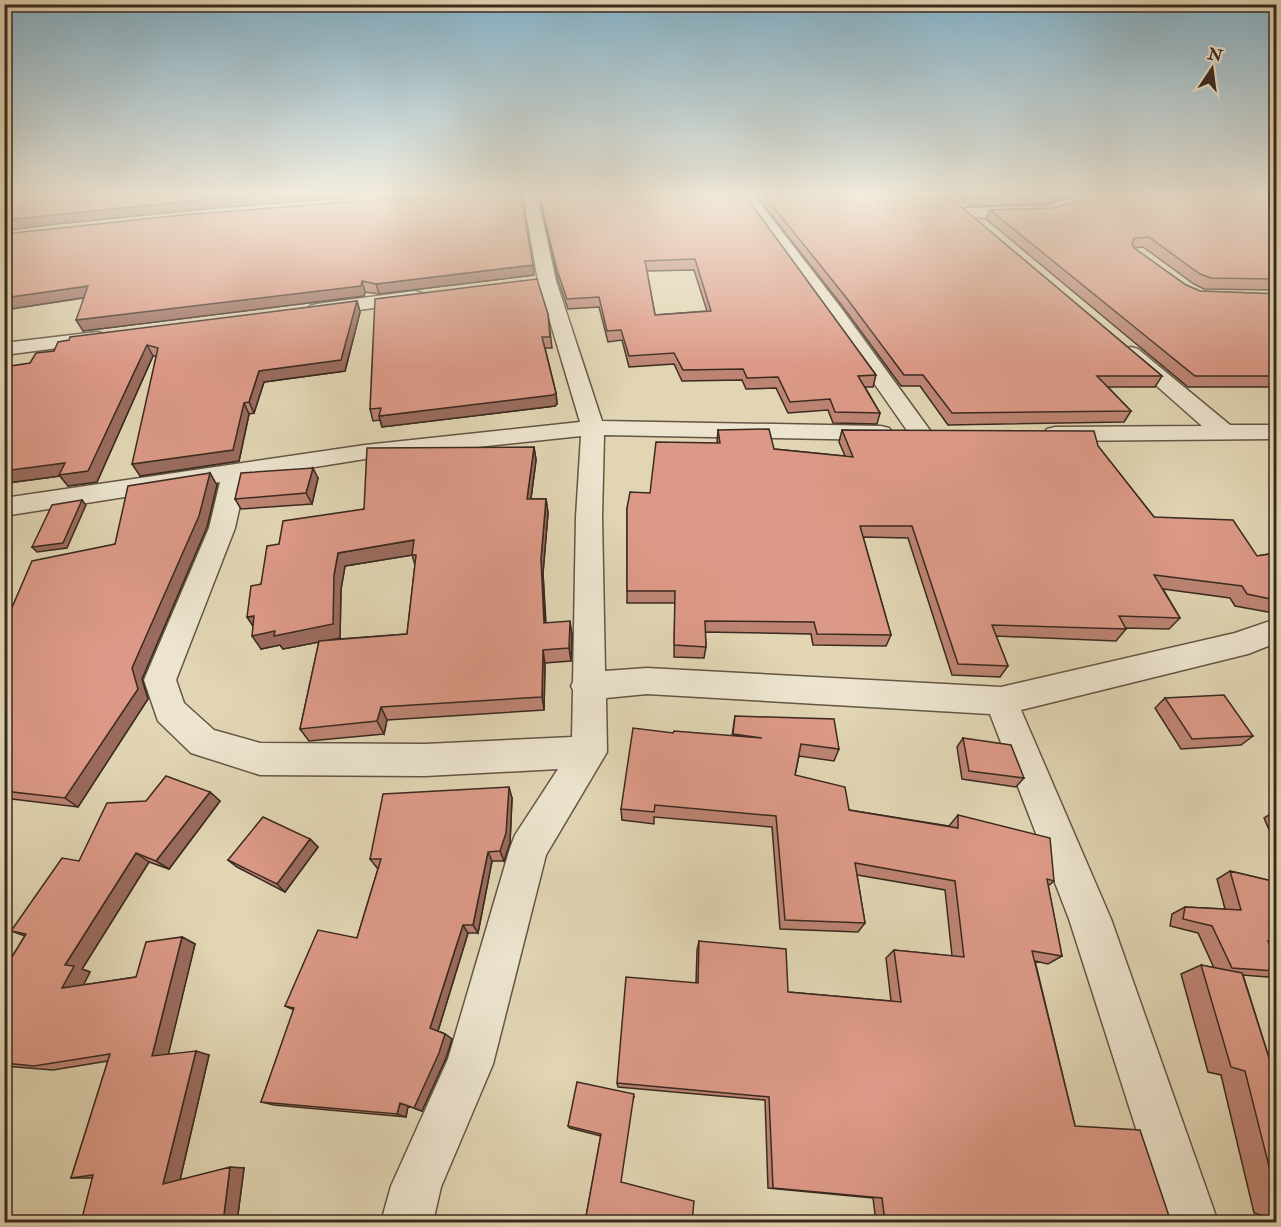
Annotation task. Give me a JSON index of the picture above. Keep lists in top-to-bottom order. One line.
{"north":"top"}
